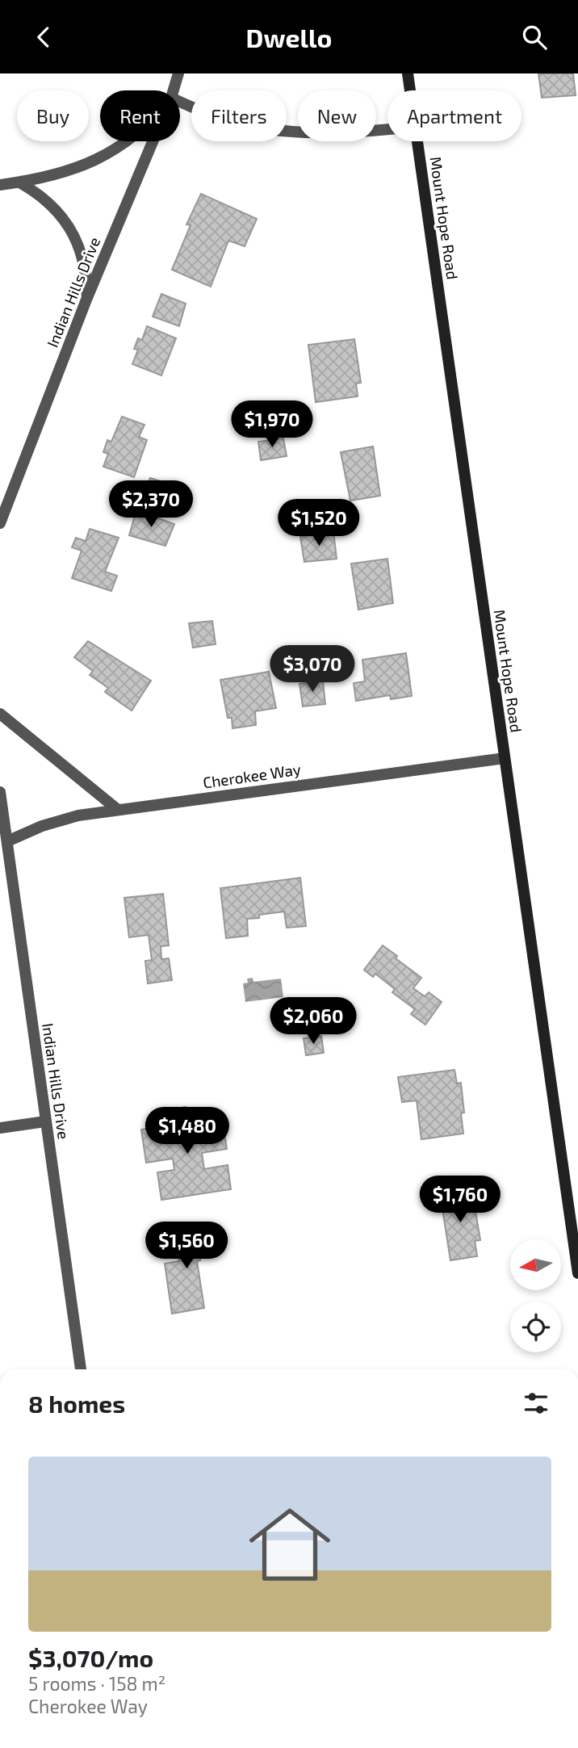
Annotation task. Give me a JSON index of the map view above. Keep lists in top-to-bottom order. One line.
{"streets":{"street":["Mount Hope Road","Indian Hills Drive","Cherokee Way"]},"crossings":[["Mount Hope Road","Cherokee Way"],["Indian Hills Drive","Cherokee Way"]],"north":"left","page":{"header":"Dwello","chip":["Buy","Rent","Filters","New","Apartment"],"price":["$1,970","$2,370","$1,520","$3,070","$2,060","$1,480","$1,760","$1,560"],"heading":"8 homes","list":[{"name":"$3,070/mo","note":"5 rooms · 158 m² · Cherokee Way"}]}}
